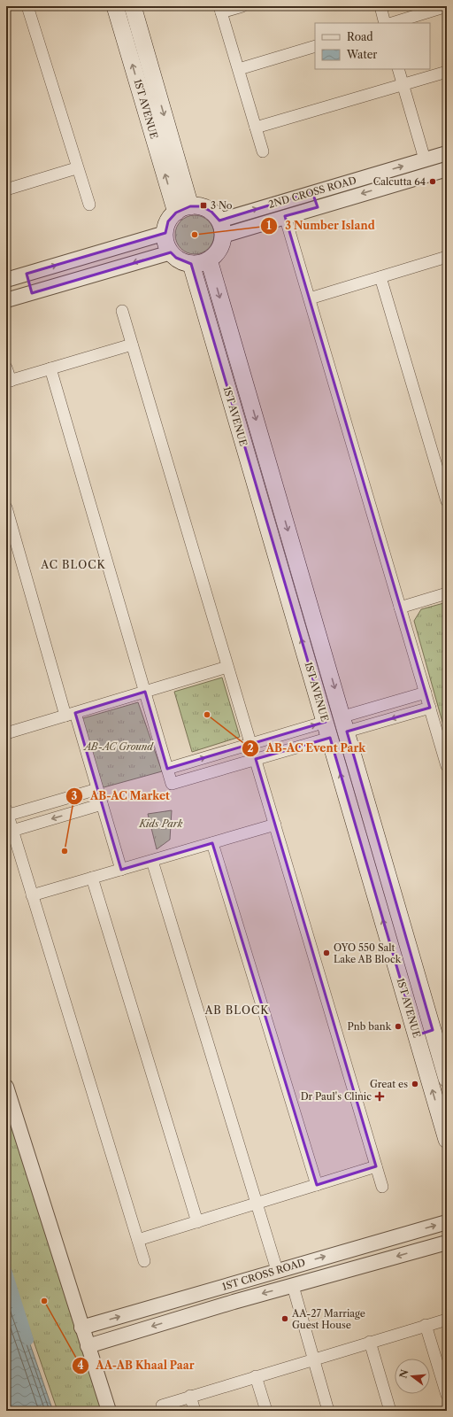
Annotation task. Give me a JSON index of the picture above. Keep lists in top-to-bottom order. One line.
{"streets":{"main road":["1ST AVENUE"],"street":["2ND CROSS ROAD","1ST CROSS ROAD"]},"crossings":[["1ST AVENUE","2ND CROSS ROAD"]],"districts":["AC BLOCK","AB BLOCK"],"parks":["AB-AC Ground","Kids Park"],"places":{"other":["Calcutta 64","3 Number Island","AB-AC Event Park","AB-AC Market","OYO 550 Salt Lake AB Block","Pnb bank","Great es","AA-AB Khaal Paar","AA-27 Marriage Guest House"],"transit":["3 No"],"health":["Dr Paul's Clinic"]},"legend":["Road","Water"],"north":"left"}
